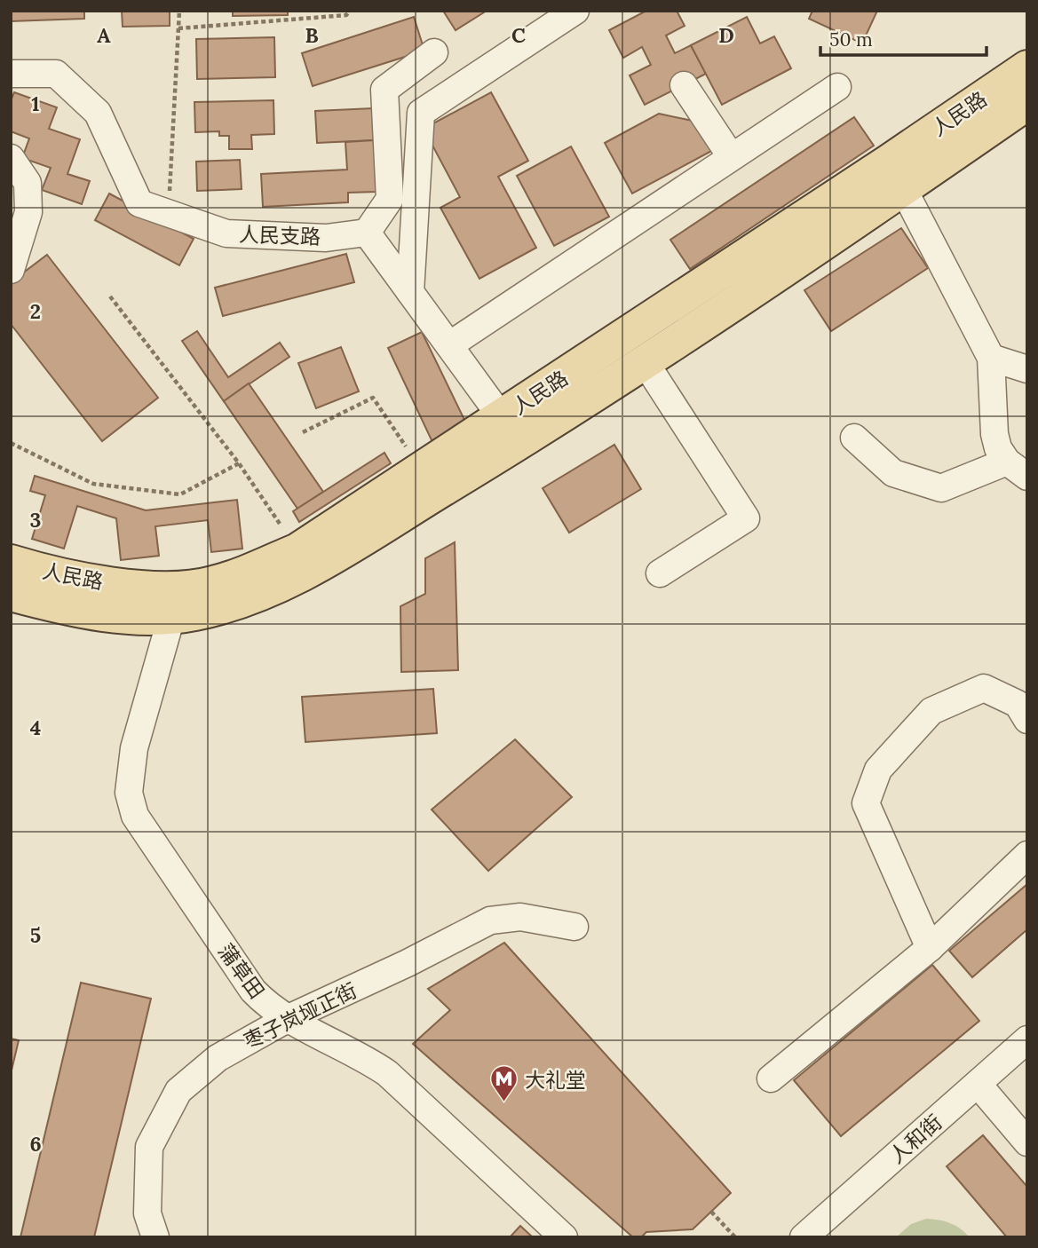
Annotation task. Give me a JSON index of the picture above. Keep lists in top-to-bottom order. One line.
{"streets":{"main road":["人民路"],"street":["人民支路","蒲草田","枣子岚垭正街","人和街"]},"crossings":[["人民路","蒲草田"],["蒲草田","枣子岚垭正街"]],"places":{"metro station":["大礼堂"]},"scale_bar":"50 m","grid":{"columns":["A","B","C","D"],"rows":["1","2","3","4","5","6"]}}
